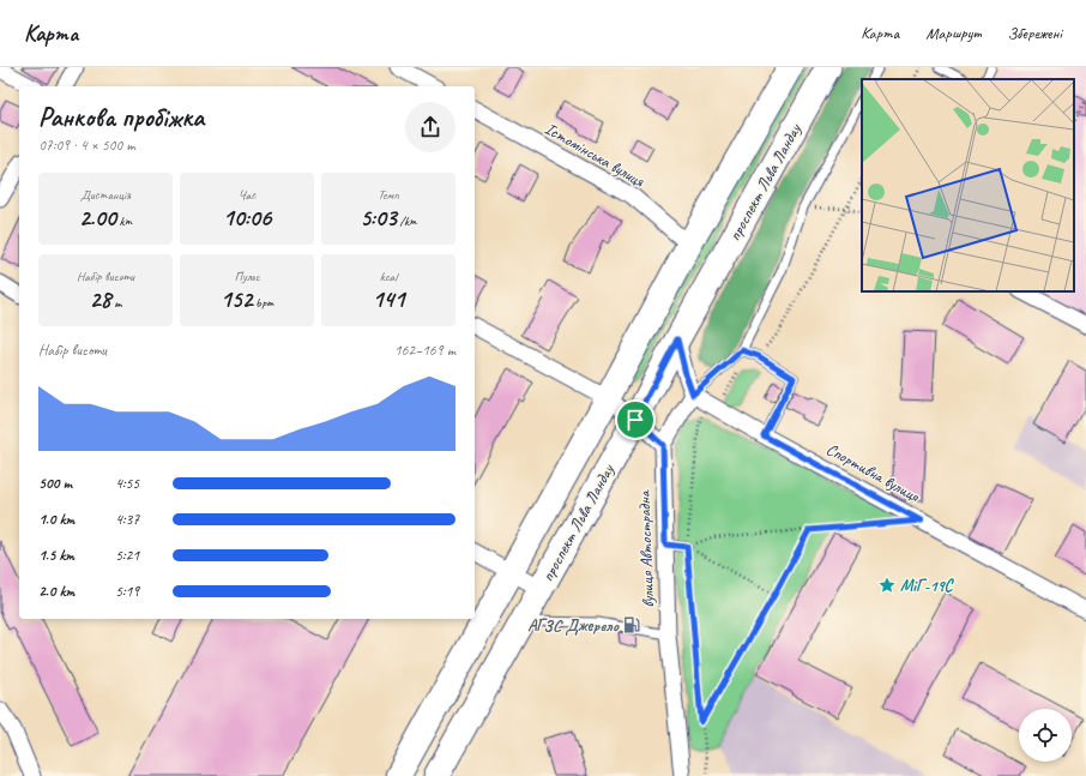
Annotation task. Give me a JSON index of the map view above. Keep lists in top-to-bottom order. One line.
{"streets":{"main road":["проспект Льва Ландау"],"street":["Істомінська вулиця","Спортивна вулиця","вулиця Автострадна"]},"crossings":[["Істомінська вулиця","проспект Льва Ландау"]],"places":{"place":["МіГ-19С"],"fuel station":["АГЗС Джерело"]},"page":{"header":"Карта","nav":["Карта","Маршрут","Збережені"],"heading":["Ранкова пробіжка","07:09 · 4 × 500 m"],"stats":[["Дистанція","2.00 km"],["Час","10:06"],["Темп","5:03 /km"],["Набір висоти","28 m"],["Пульс","152 bpm"],["kcal","141"]],"chart":["Набір висоти","162–169 m"],"list":[{"name":"500 m","note":"4:55"},{"name":"1.0 km","note":"4:37"},{"name":"1.5 km","note":"5:21"},{"name":"2.0 km","note":"5:19"}]}}
